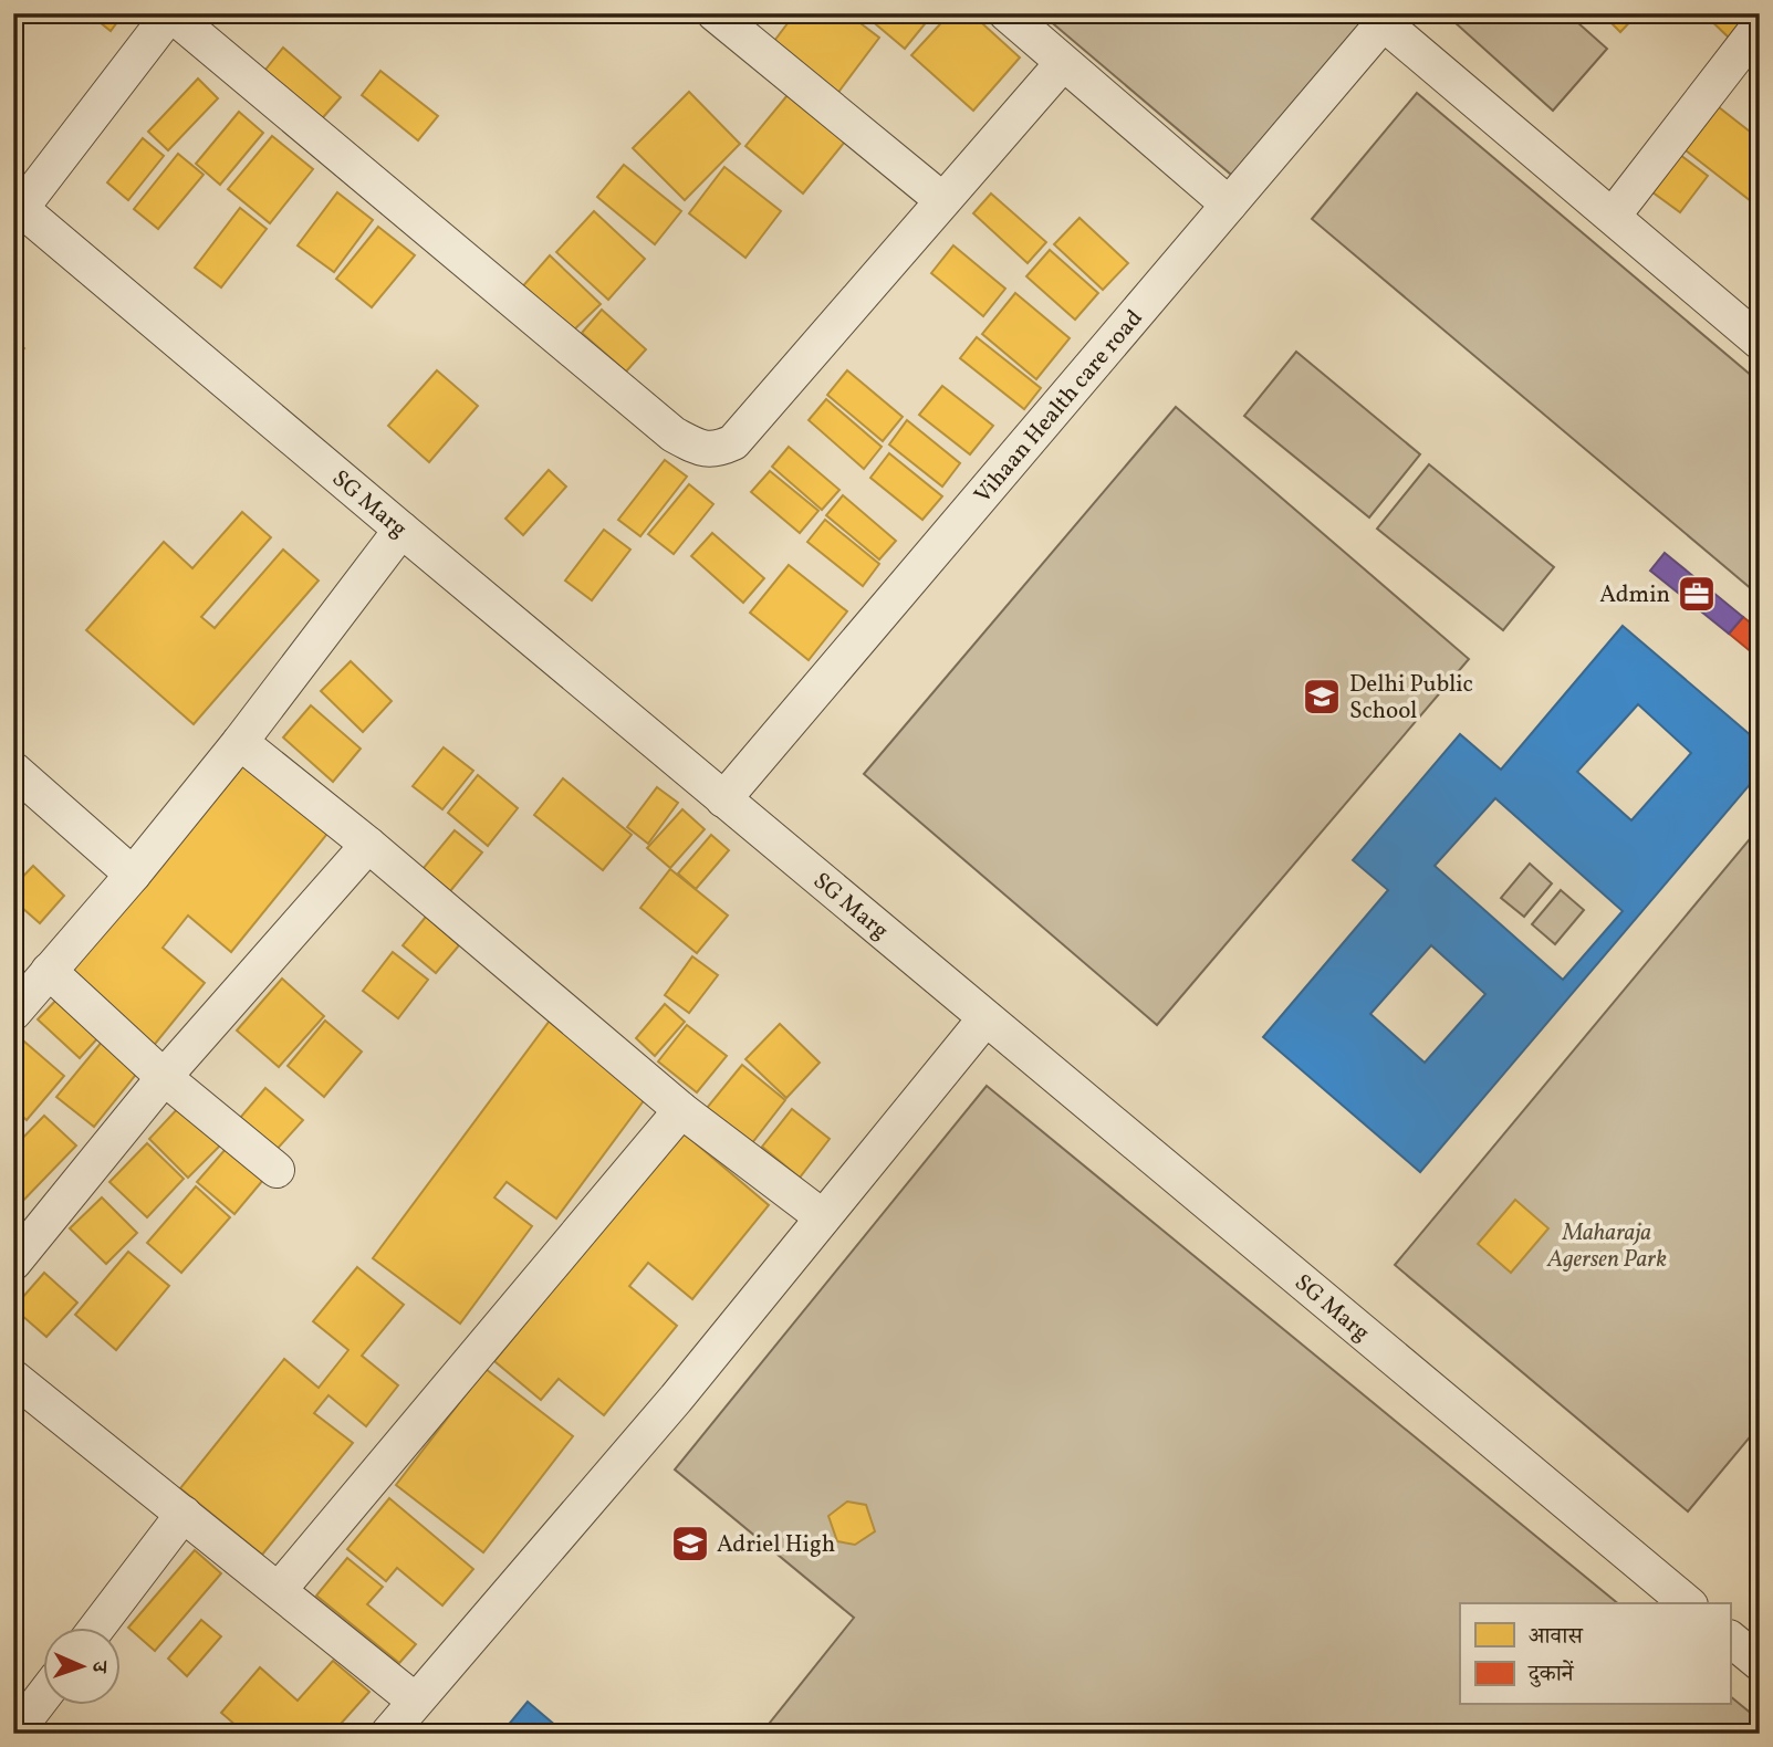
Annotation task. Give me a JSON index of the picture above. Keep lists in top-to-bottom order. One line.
{"streets":{"street":["Vihaan Health care road","SG Marg"]},"crossings":[["Vihaan Health care road","SG Marg"]],"parks":["Maharaja Agersen Park"],"places":{"office":["Admin"],"school or university":["Delhi Public School","Adriel High"]},"legend":["आवास","दुकानें"],"north":"right"}
